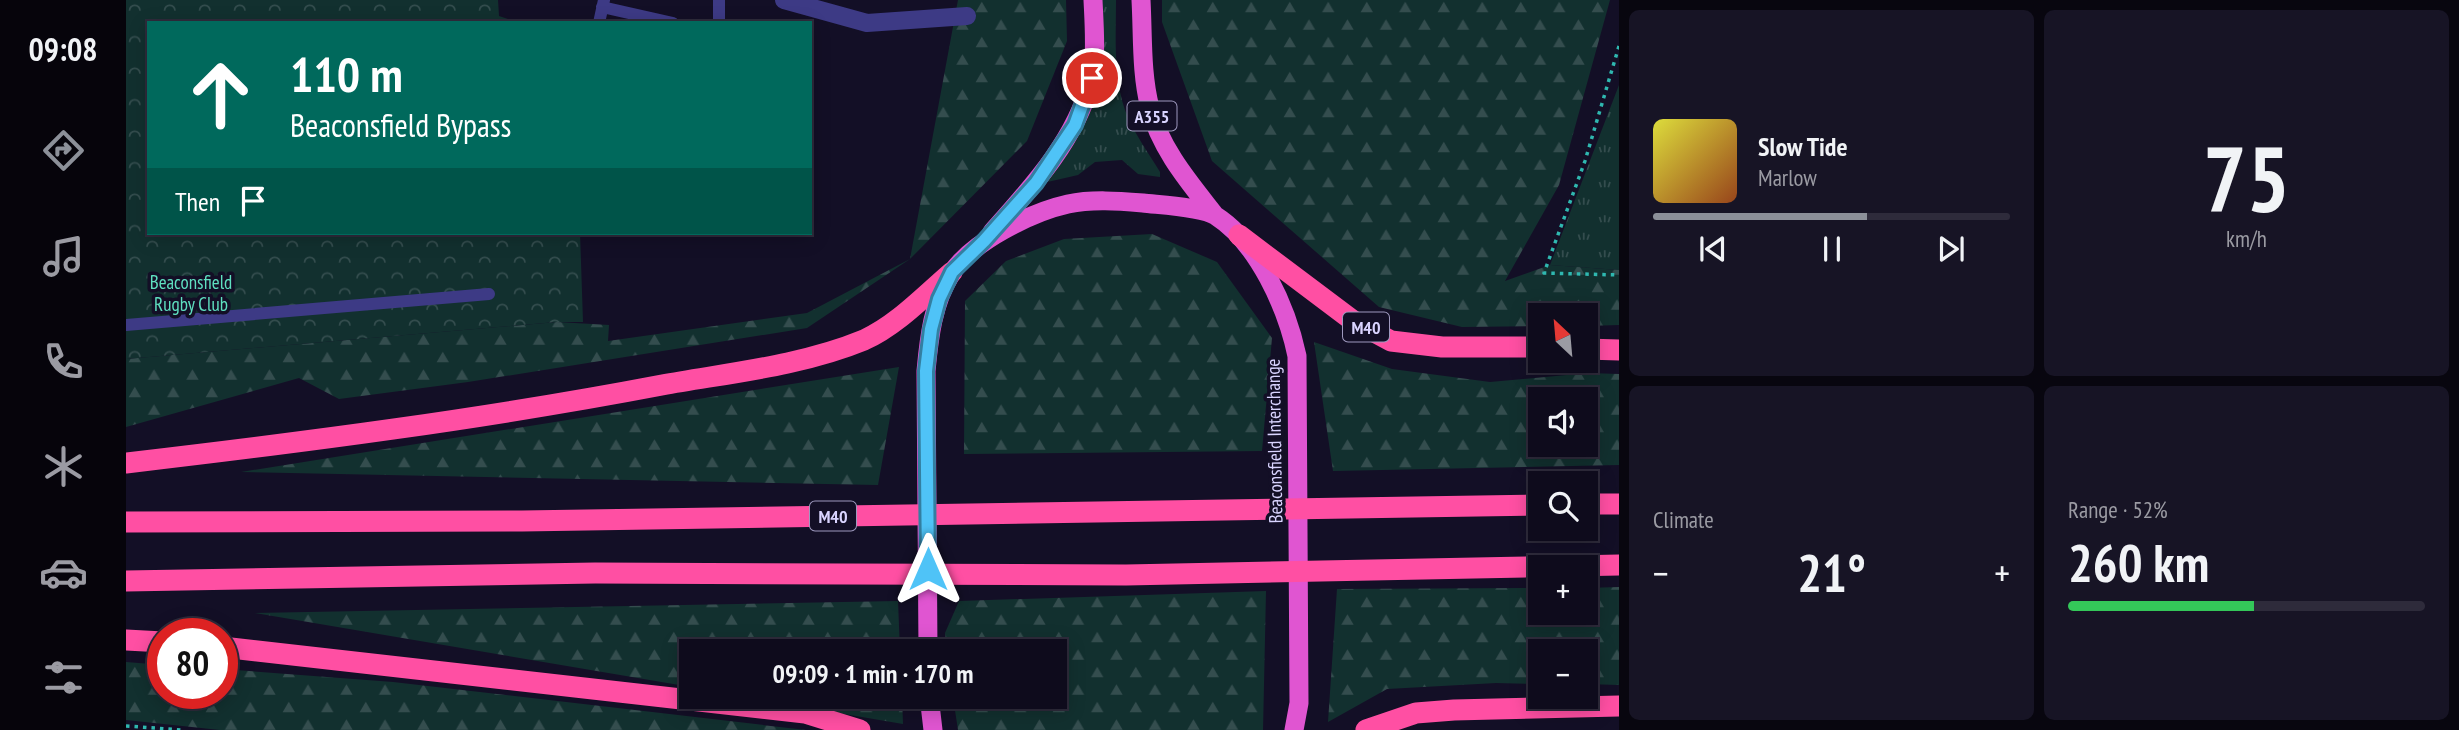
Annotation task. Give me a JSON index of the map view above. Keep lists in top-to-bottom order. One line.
{"streets":{"highway":["A355","M40","Beaconsfield Interchange"]},"crossings":[["A355","Beaconsfield Interchange"],["M40","Beaconsfield Interchange"]],"parks":["Beaconsfield Rugby Club"],"north":"top left","page":{"tabs":"09:08","tile":[["75","km/h"],"Climate",["Range · 52%","260 km"]],"turn":["110 m","Beaconsfield Bypass"],"song":["Slow Tide","Marlow"],"then":"Then","map_buttons":["+","−"],"heat":["−","21°","+"],"limit":"80","trip":"09:09 · 1 min · 170 m"}}
